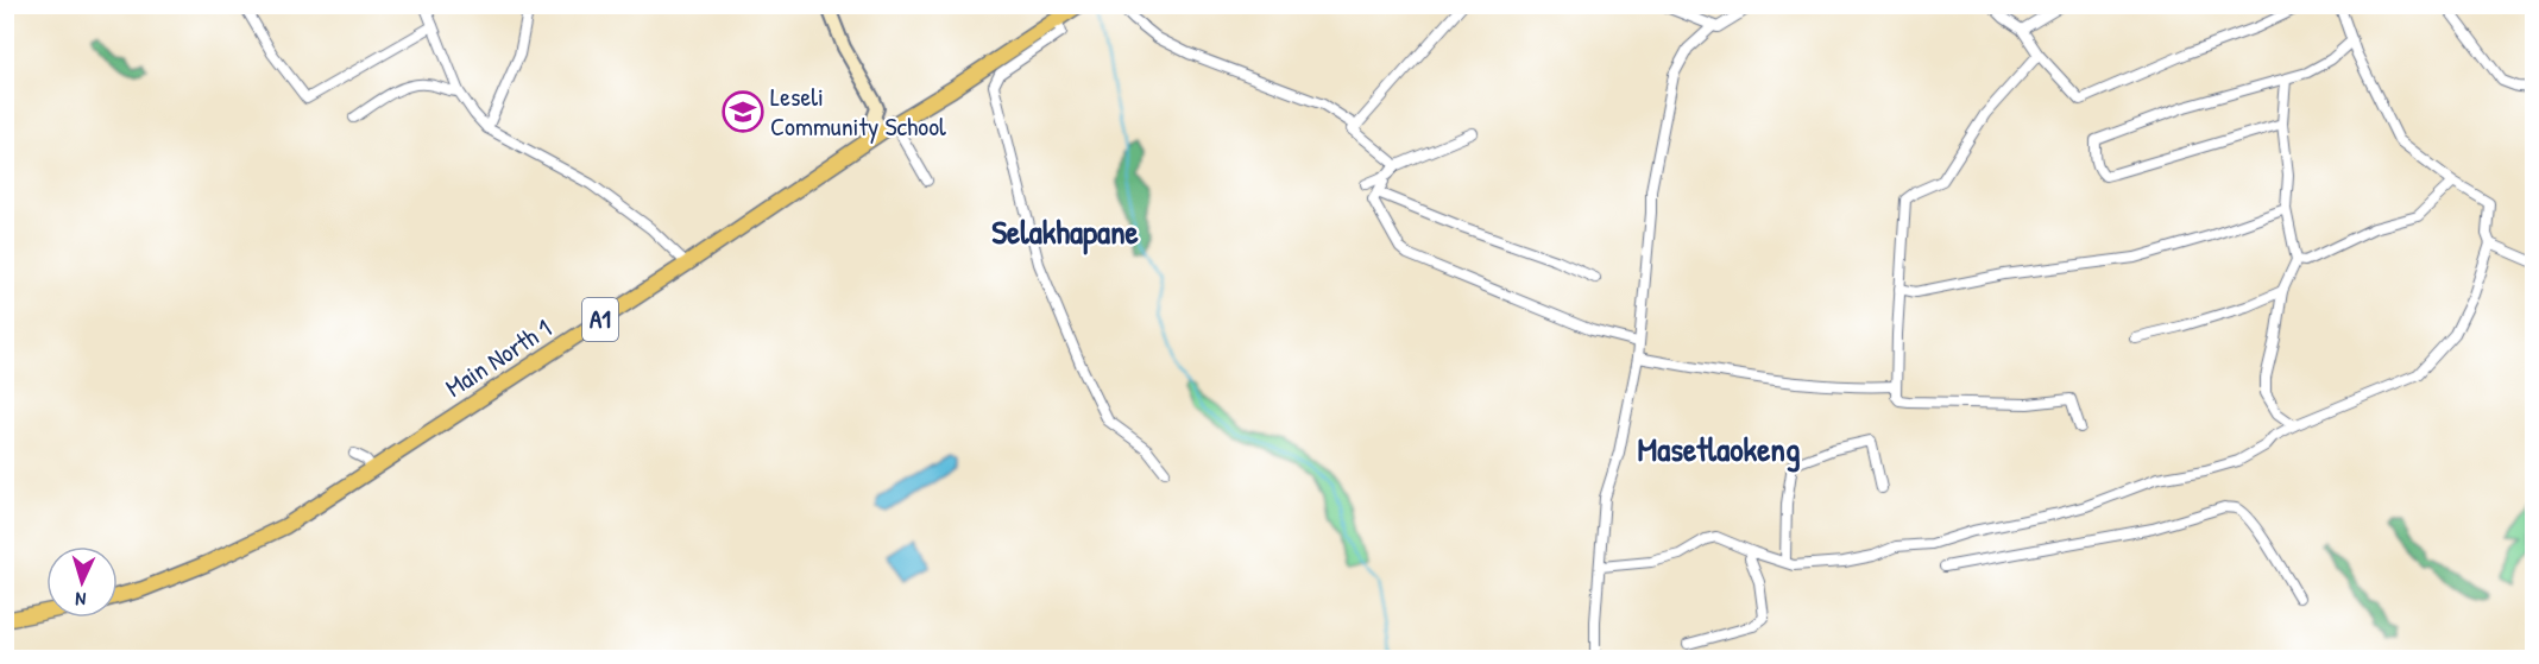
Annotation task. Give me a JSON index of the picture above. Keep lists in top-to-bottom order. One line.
{"streets":{"main road":["A1","Main North 1"]},"districts":["Selakhapane","Masetlaokeng"],"places":{"school or university":["Leseli Community School"]},"north":"bottom"}
